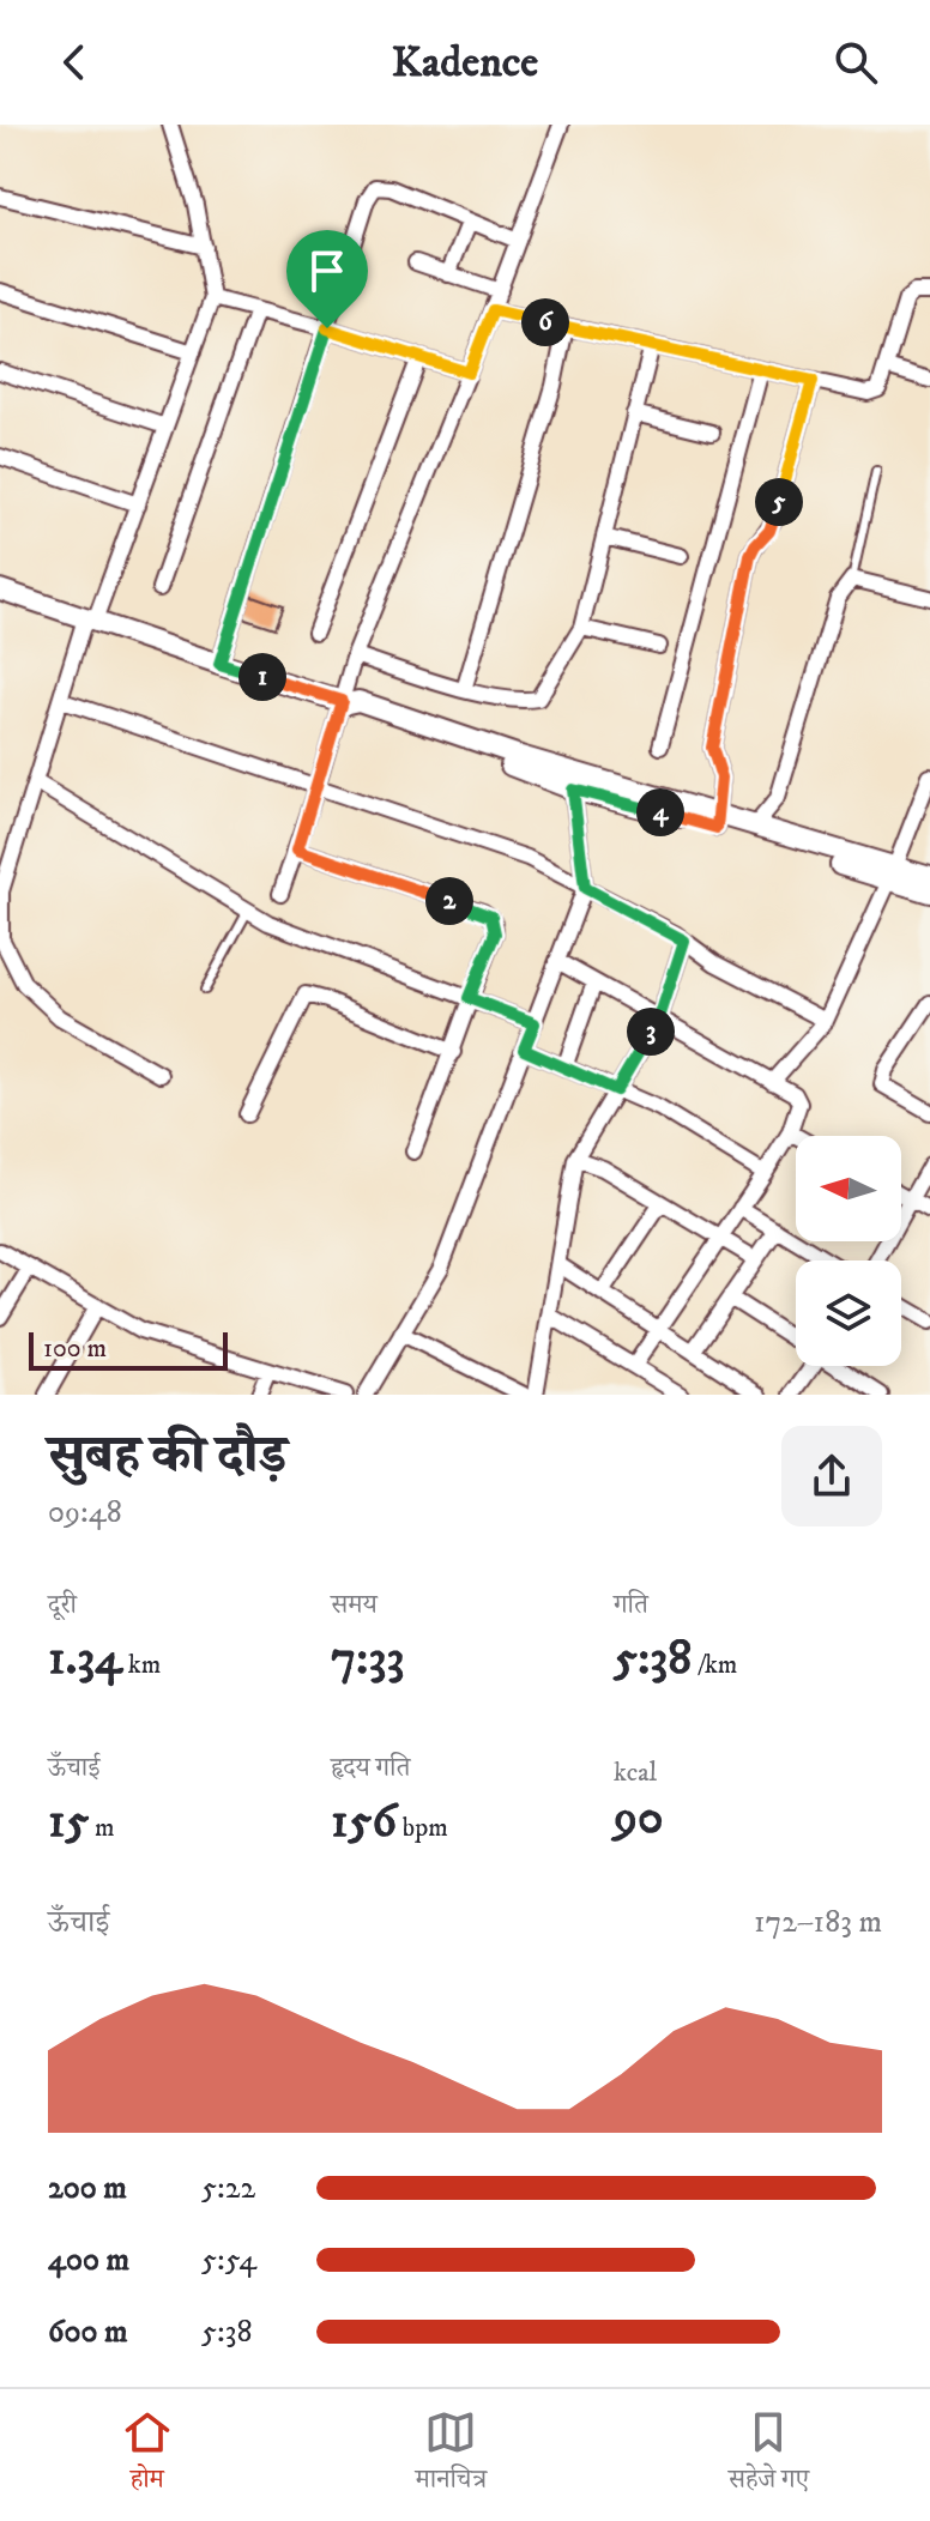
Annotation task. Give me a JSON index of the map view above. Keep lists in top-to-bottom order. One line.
{"scale_bar":"100 m","north":"left","page":{"header":"Kadence","pins":["6","5","1","4","2","3"],"scale":"100 m","heading":["सुबह की दौड़","09:48"],"stats":[["दूरी","1.34 km"],["समय","7:33"],["गति","5:38 /km"],["ऊँचाई","15 m"],["हृदय गति","156 bpm"],["kcal","90"]],"chart":["ऊँचाई","172–183 m"],"list":[{"name":"200 m","note":"5:22"},{"name":"400 m","note":"5:54"},{"name":"600 m","note":"5:38"}],"tabs":["होम","मानचित्र","सहेजे गए"]}}
